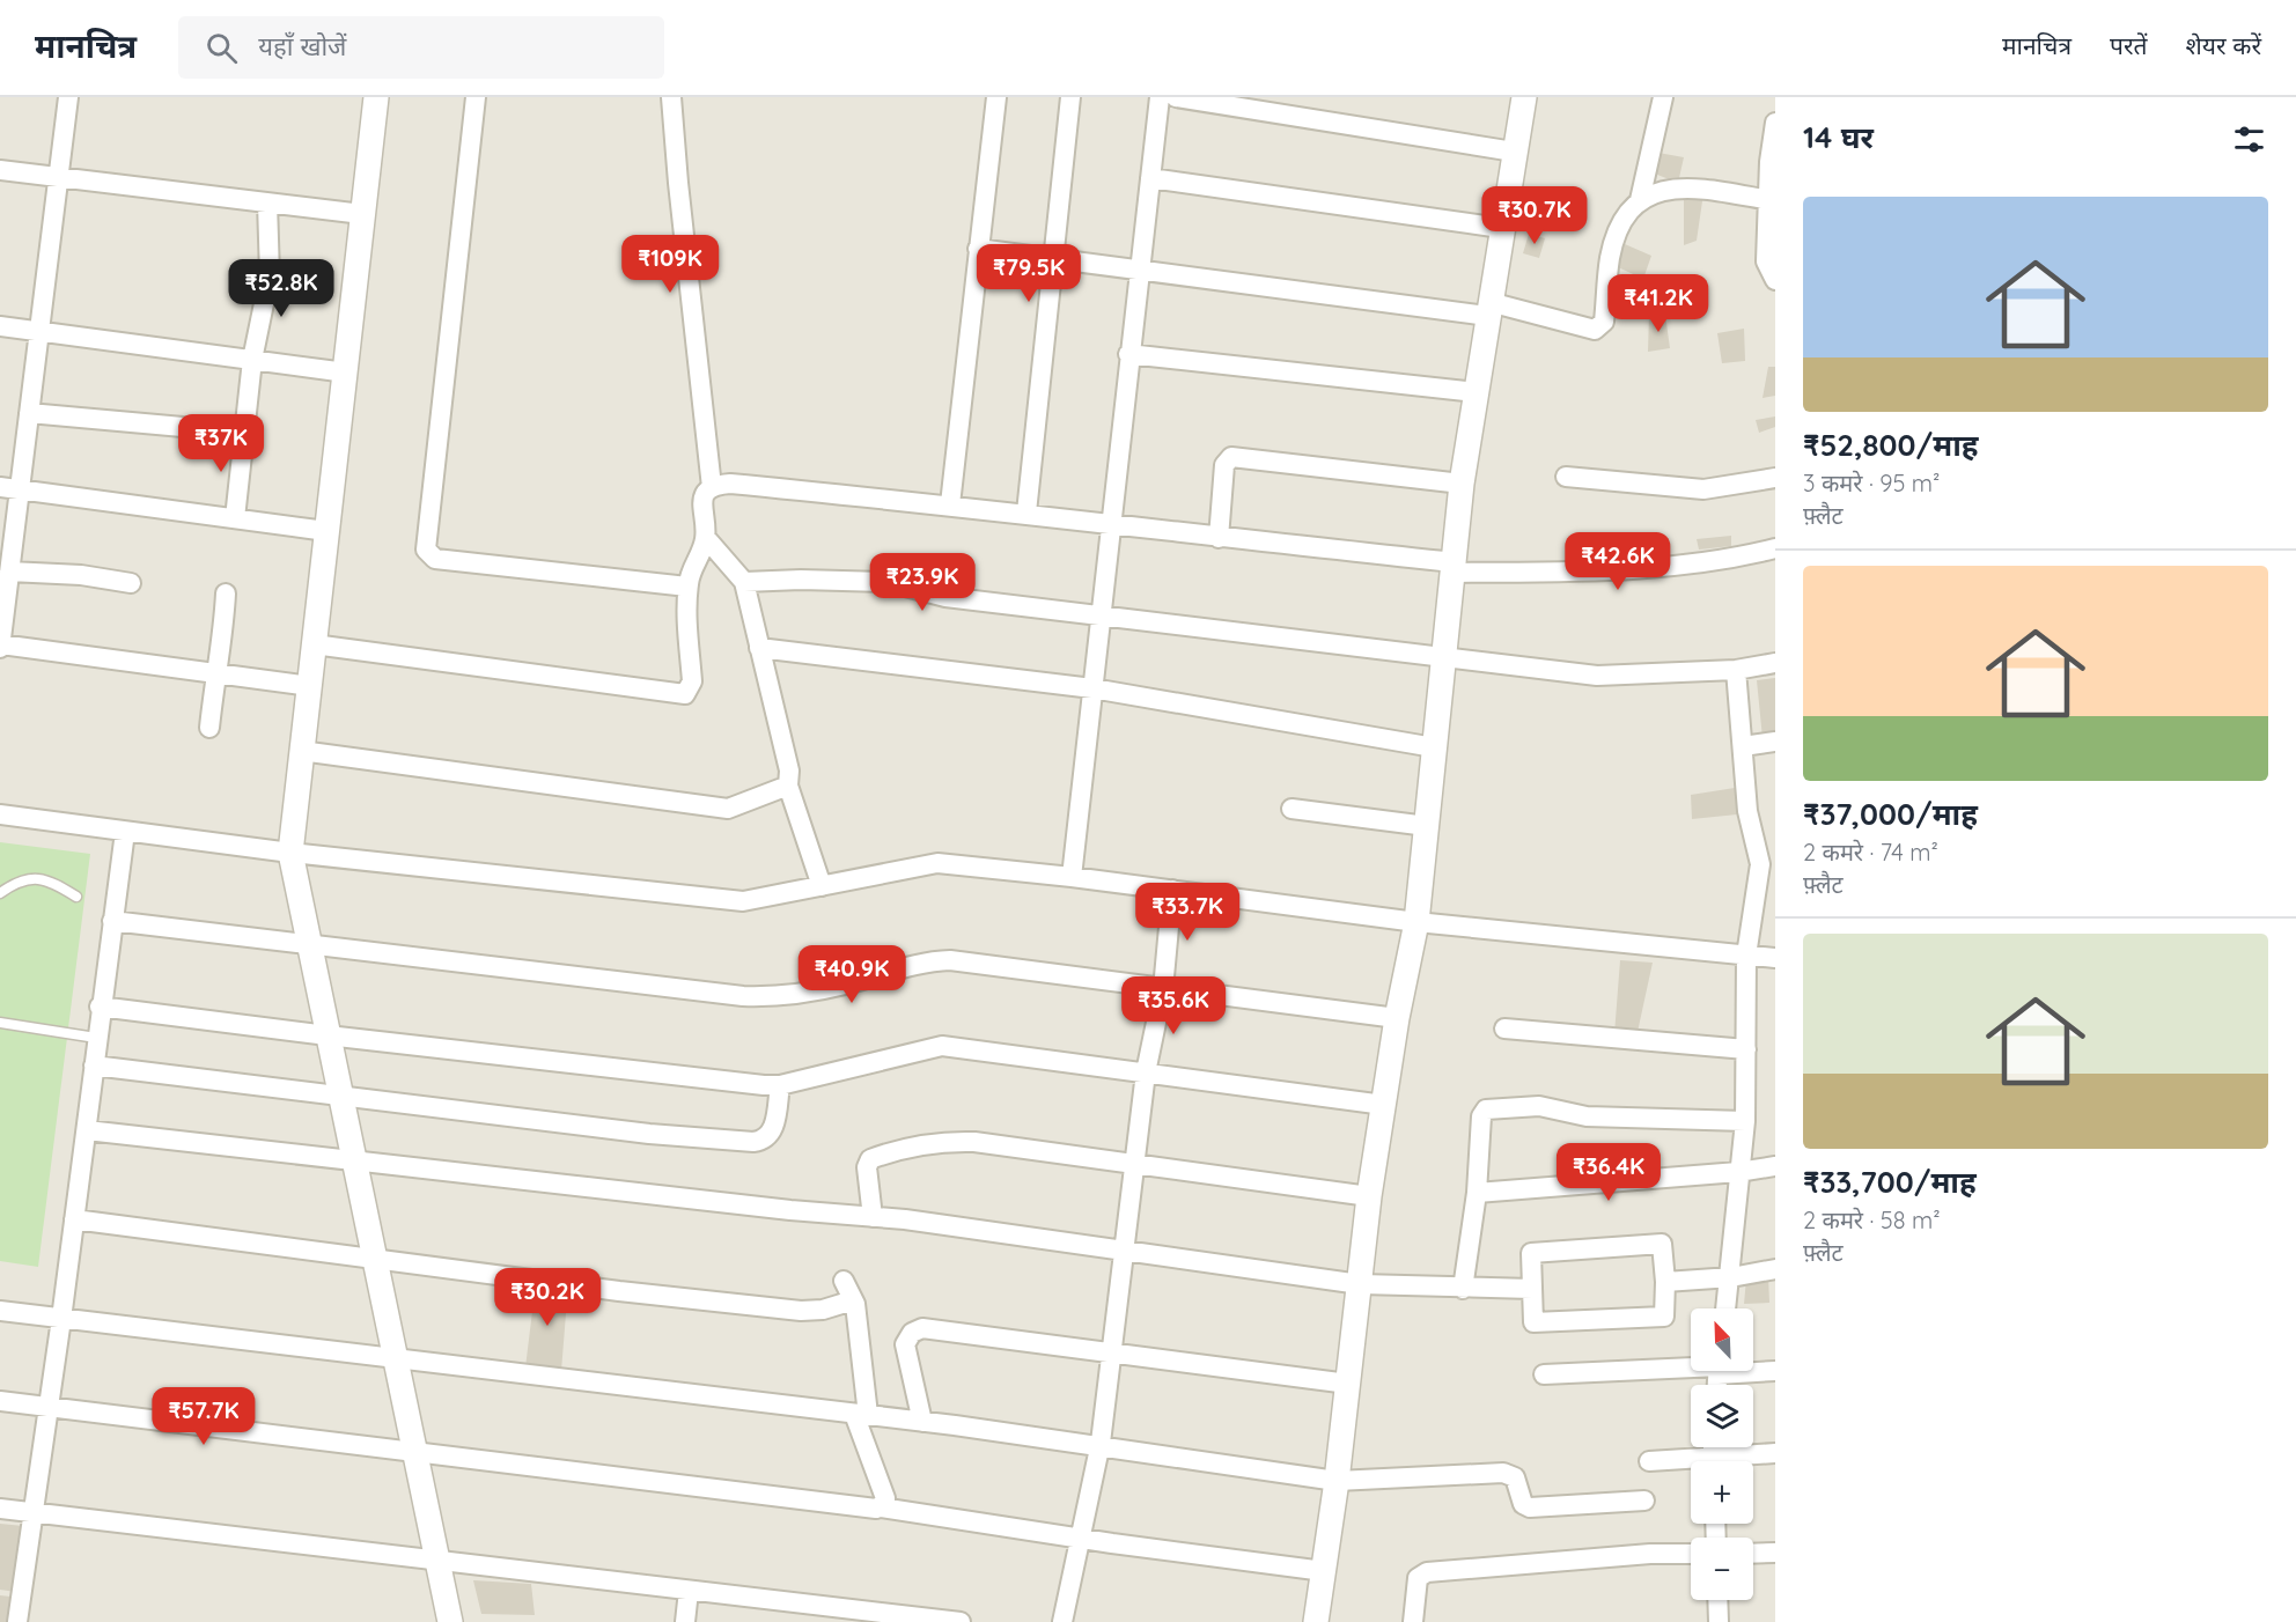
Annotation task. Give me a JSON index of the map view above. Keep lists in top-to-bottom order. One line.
{"north":"top left","page":{"header":"मानचित्र","search":"यहाँ खोजें","nav":["मानचित्र","परतें","शेयर करें"],"heading":"14 घर","list":[{"name":"₹52,800/माह","note":"3 कमरे · 95 m² · फ़्लैट"},{"name":"₹37,000/माह","note":"2 कमरे · 74 m² · फ़्लैट"},{"name":"₹33,700/माह","note":"2 कमरे · 58 m² · फ़्लैट"}],"price":["₹30.7K","₹109K","₹79.5K","₹52.8K","₹41.2K","₹37K","₹42.6K","₹23.9K","₹33.7K","₹40.9K","₹35.6K","₹36.4K","₹30.2K","₹57.7K"],"map_buttons":["+","−"]}}
